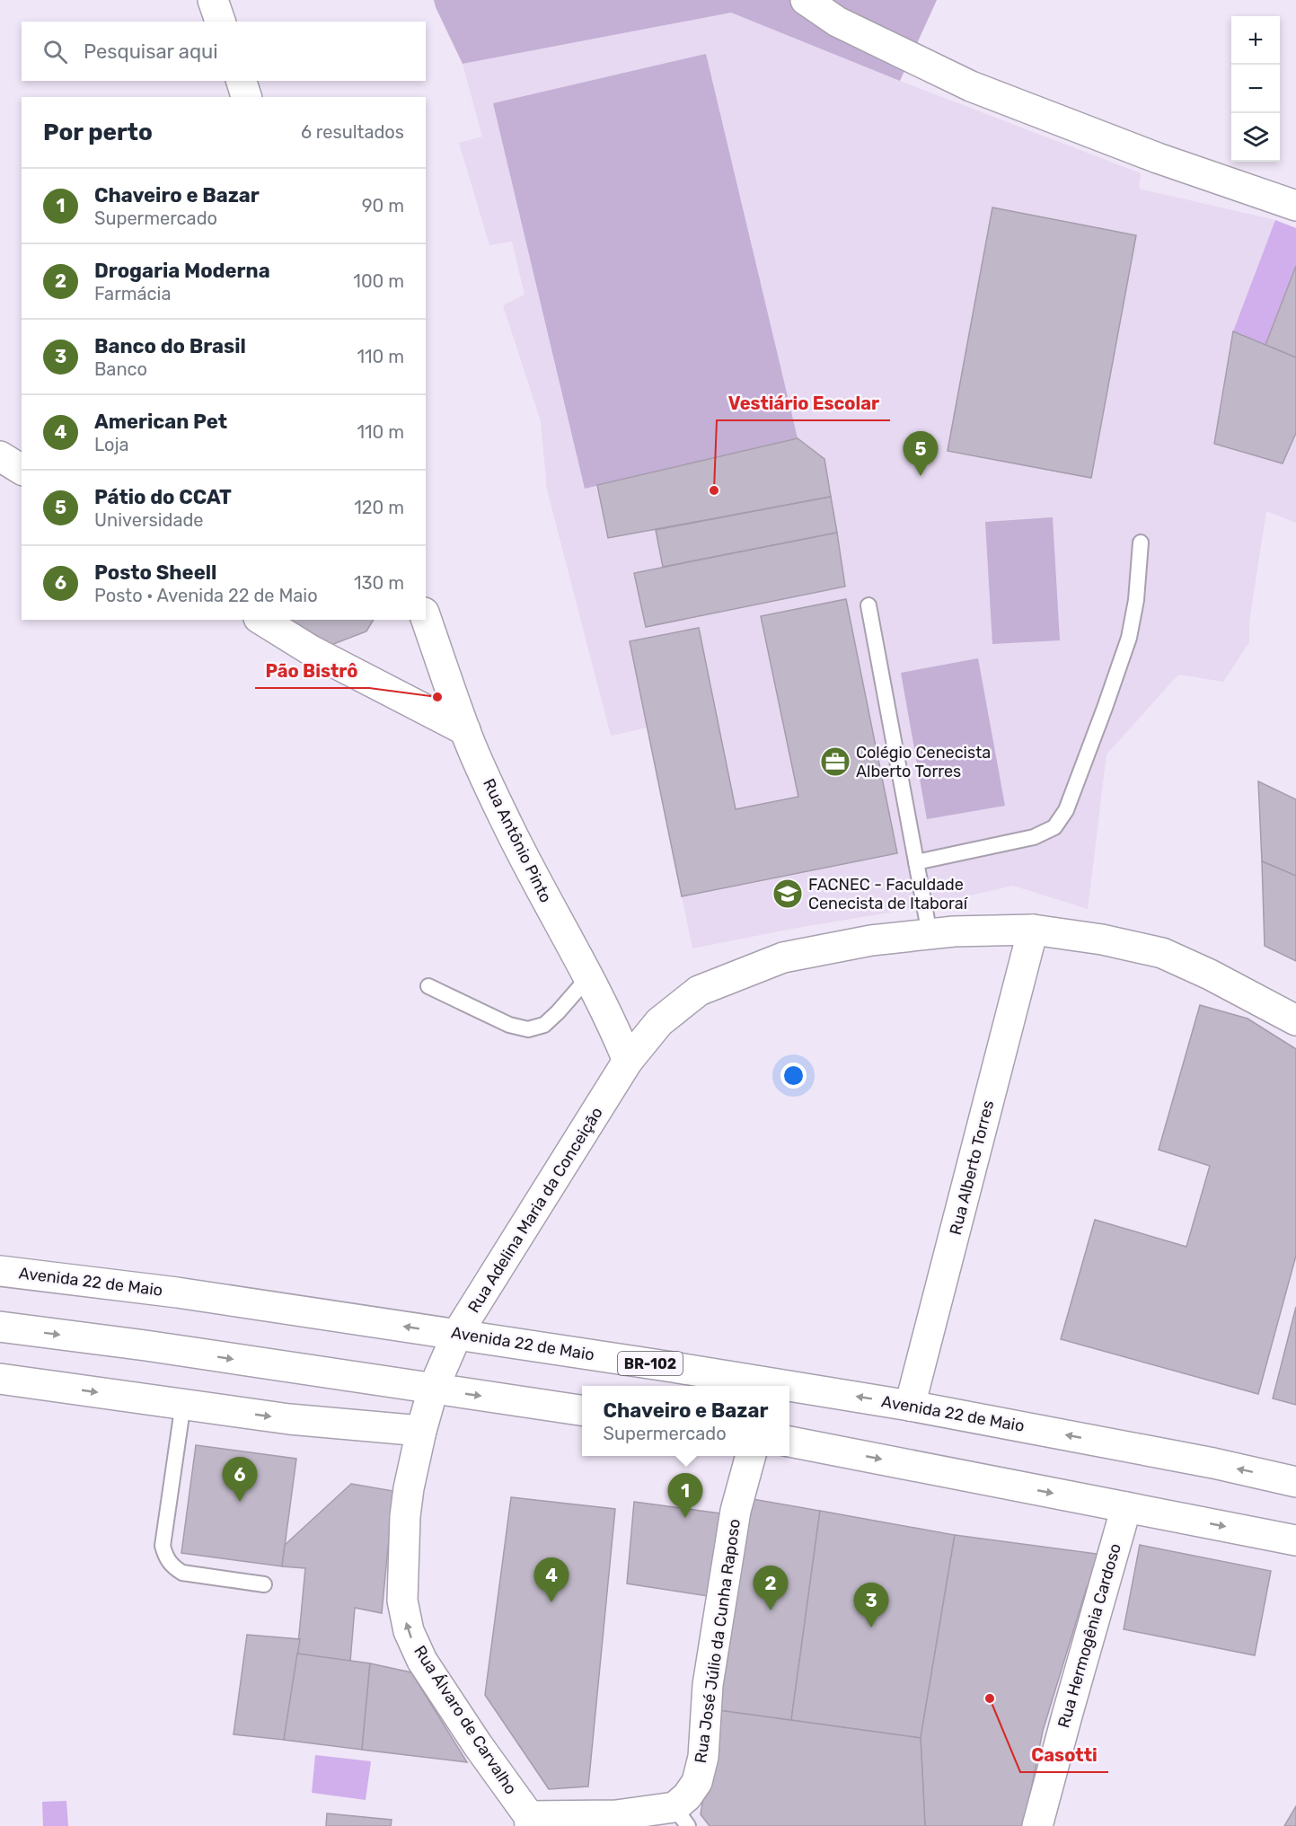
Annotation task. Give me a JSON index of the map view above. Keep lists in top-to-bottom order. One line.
{"streets":{"street":["Rua Antônio Pinto","Rua Alberto Torres","Rua Adelina Maria da Conceição","Avenida 22 de Maio","BR-102","Rua Hermogênia Cardoso","Rua José Júlio da Cunha Raposo","Rua Álvaro de Carvalho"]},"crossings":[["Rua Antônio Pinto","Rua Adelina Maria da Conceição"],["Rua Alberto Torres","Rua Adelina Maria da Conceição"],["Rua Alberto Torres","Avenida 22 de Maio"],["Rua Adelina Maria da Conceição","Avenida 22 de Maio"],["Rua Adelina Maria da Conceição","Rua Álvaro de Carvalho"],["Rua José Júlio da Cunha Raposo","Rua Álvaro de Carvalho"]],"one_way":["Rua Álvaro de Carvalho"],"places":{"other":["Vestiário Escolar","Pão Bistrô","Casotti"],"office":["Colégio Cenecista Alberto Torres"],"school or university":["FACNEC - Faculdade Cenecista de Itaboraí"]},"page":{"map_buttons":["+","−"],"search":"Pesquisar aqui","heading":["Por perto","6 resultados"],"list":[{"mark":"1","name":"Chaveiro e Bazar","note":"Supermercado","value":"90 m"},{"mark":"2","name":"Drogaria Moderna","note":"Farmácia","value":"100 m"},{"mark":"3","name":"Banco do Brasil","note":"Banco","value":"110 m"},{"mark":"4","name":"American Pet","note":"Loja","value":"110 m"},{"mark":"5","name":"Pátio do CCAT","note":"Universidade","value":"120 m"},{"mark":"6","name":"Posto Sheell","note":"Posto · Avenida 22 de Maio","value":"130 m"}],"pins":["5","6","1","4","2","3"],"popup":["Chaveiro e Bazar","Supermercado"]}}
